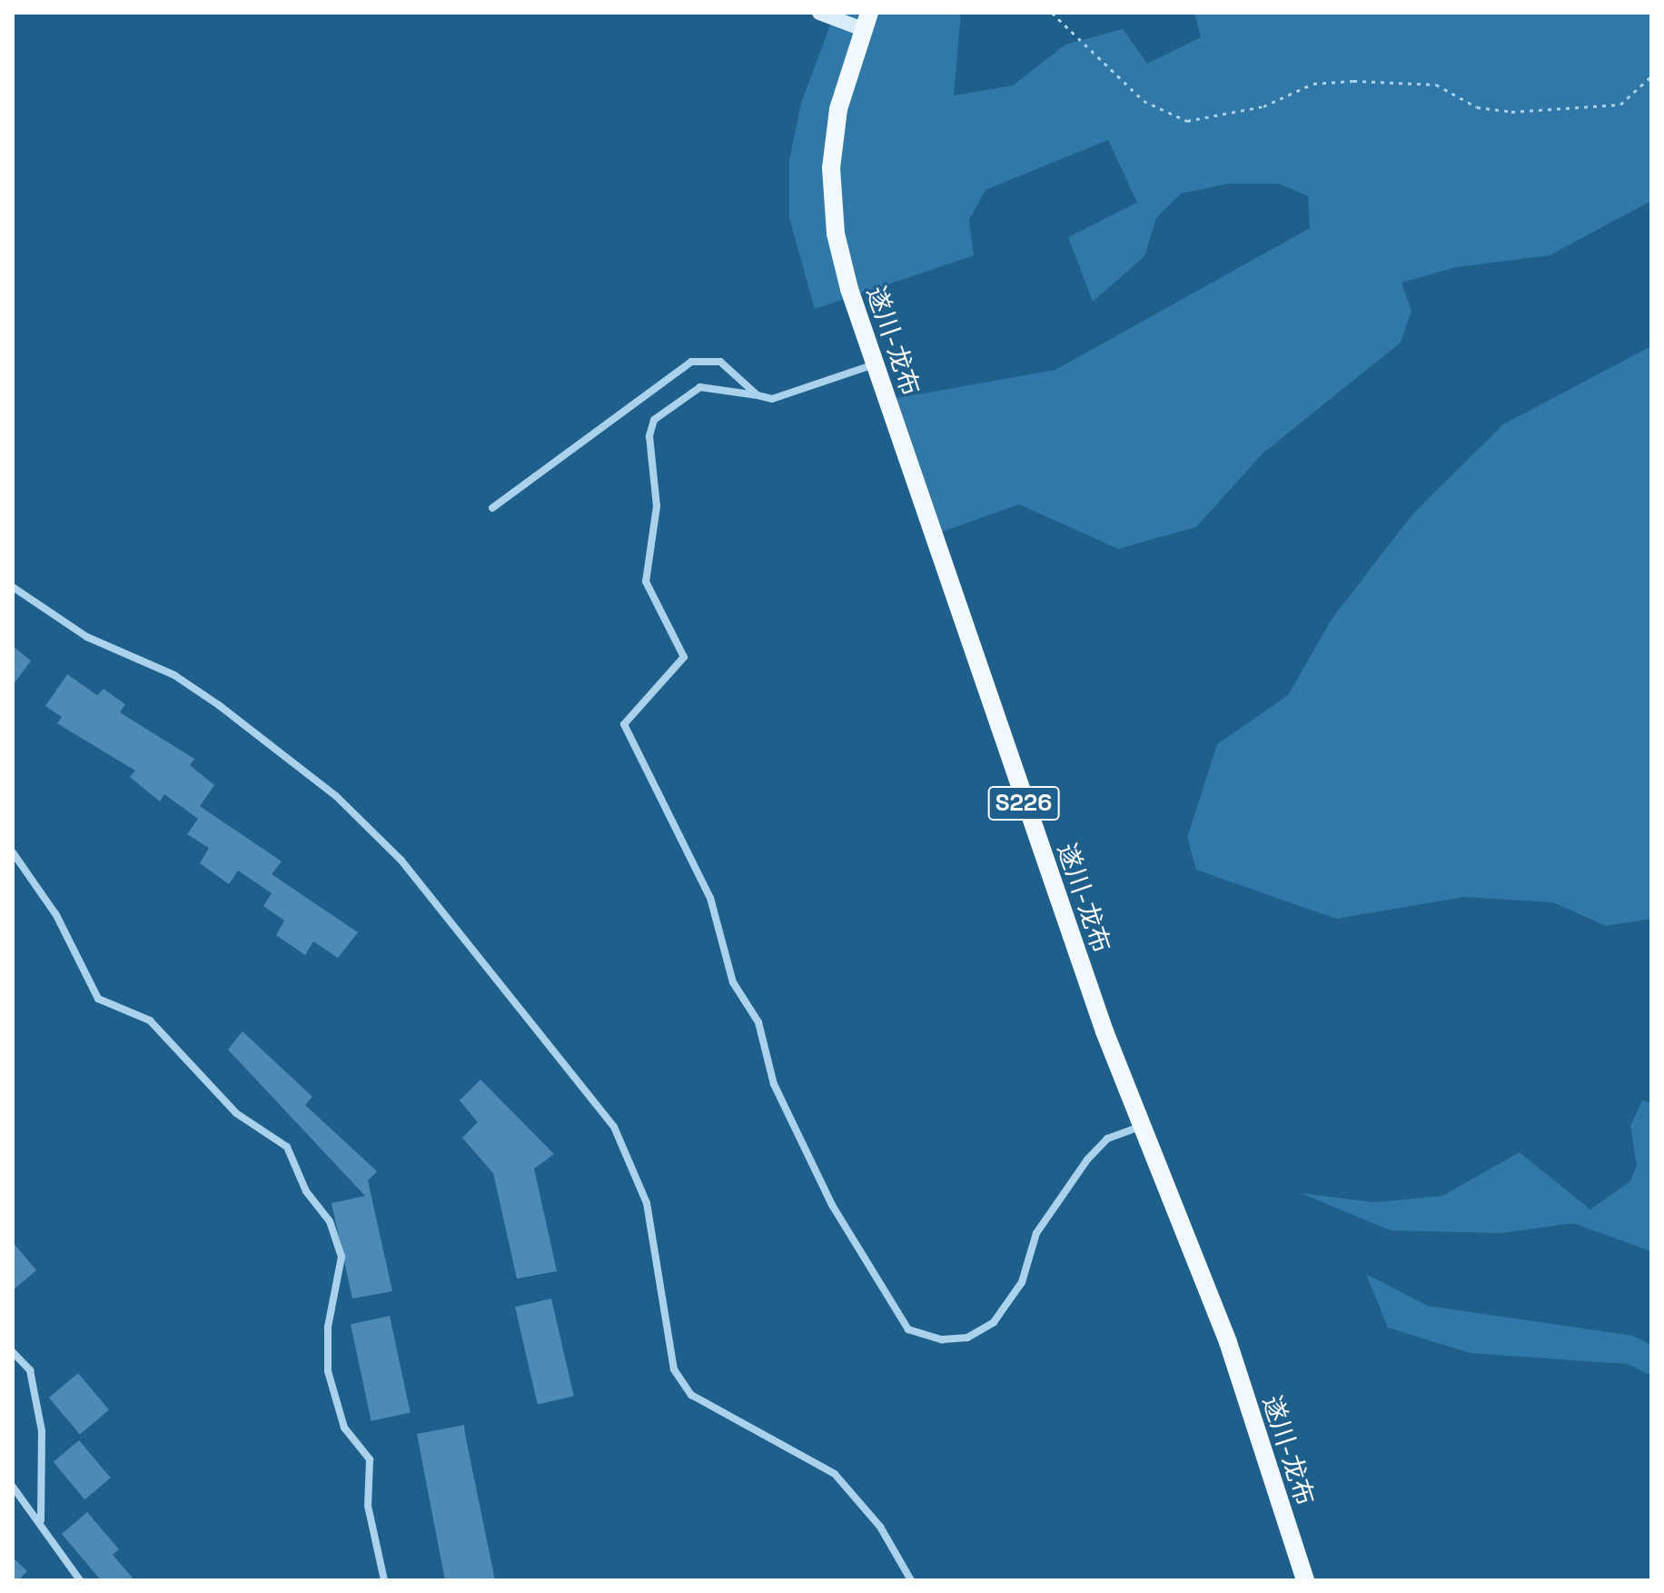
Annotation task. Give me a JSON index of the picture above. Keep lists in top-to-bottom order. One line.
{"streets":{"main road":["遂川-龙布","S226"]}}
